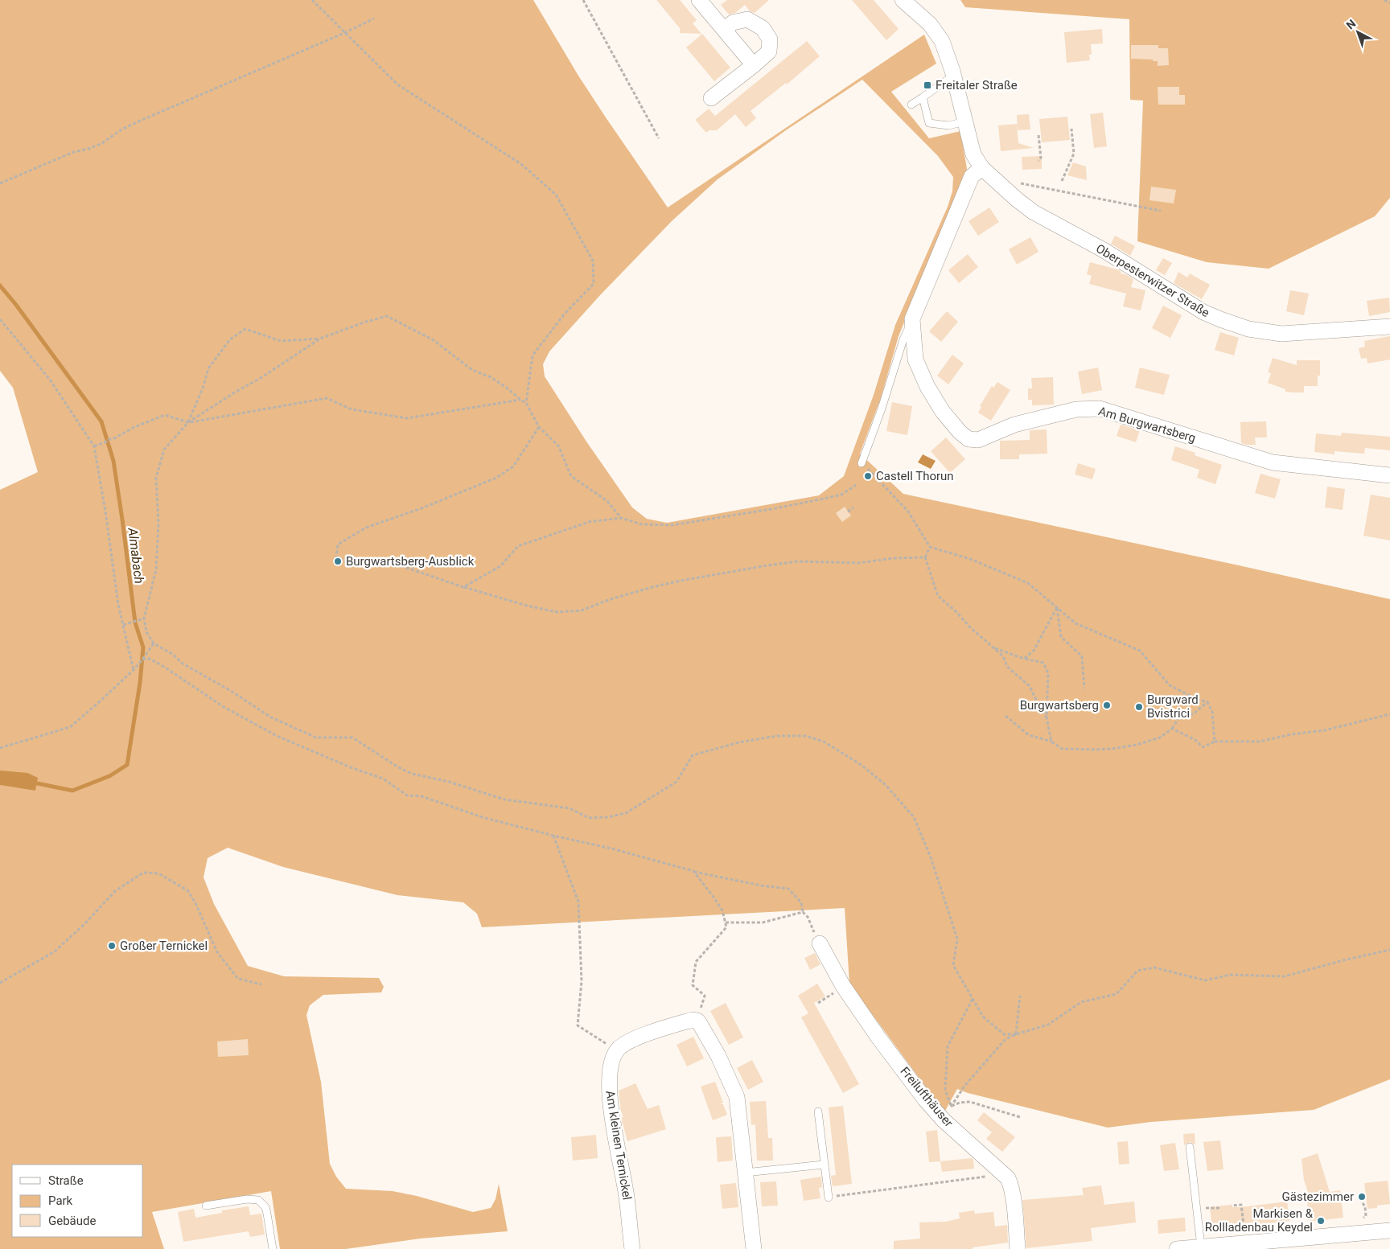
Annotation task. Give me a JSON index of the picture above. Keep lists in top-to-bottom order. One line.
{"streets":{"street":["Oberpesterwitzer Straße","Am Burgwartsberg","Freilufthäuser","Am kleinen Ternickel"]},"water":["Almabach"],"places":{"transit":["Freitaler Straße"],"other":["Castell Thorun","Burgwartsberg-Ausblick","Burgwartsberg","Burgward Bvistrici","Großer Ternickel","Gästezimmer","Markisen & Rollladenbau Keydel"]},"legend":["Straße","Park","Gebäude"],"north":"top left"}
